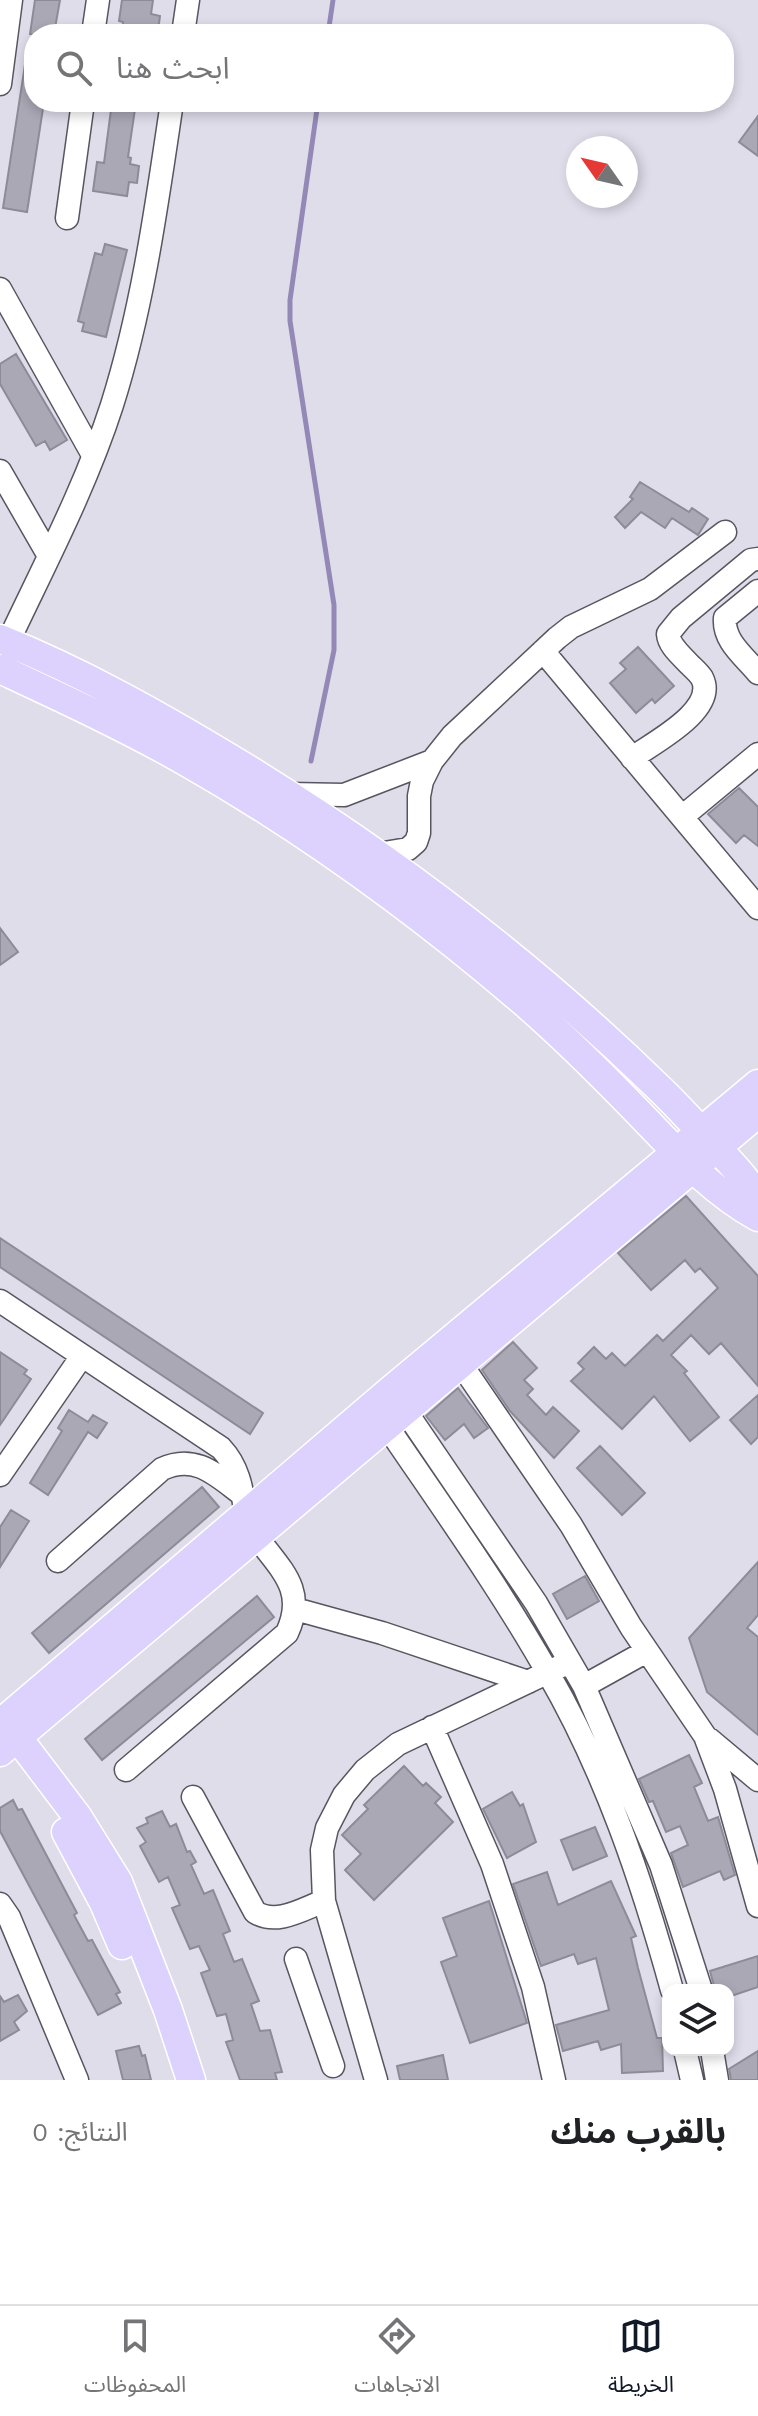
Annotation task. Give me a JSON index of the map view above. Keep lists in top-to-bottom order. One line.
{"north":"top left","page":{"search":"ابحث هنا","heading":["بالقرب منك","النتائج: 0"],"nav":["الخريطة","الاتجاهات","المحفوظات"]}}
